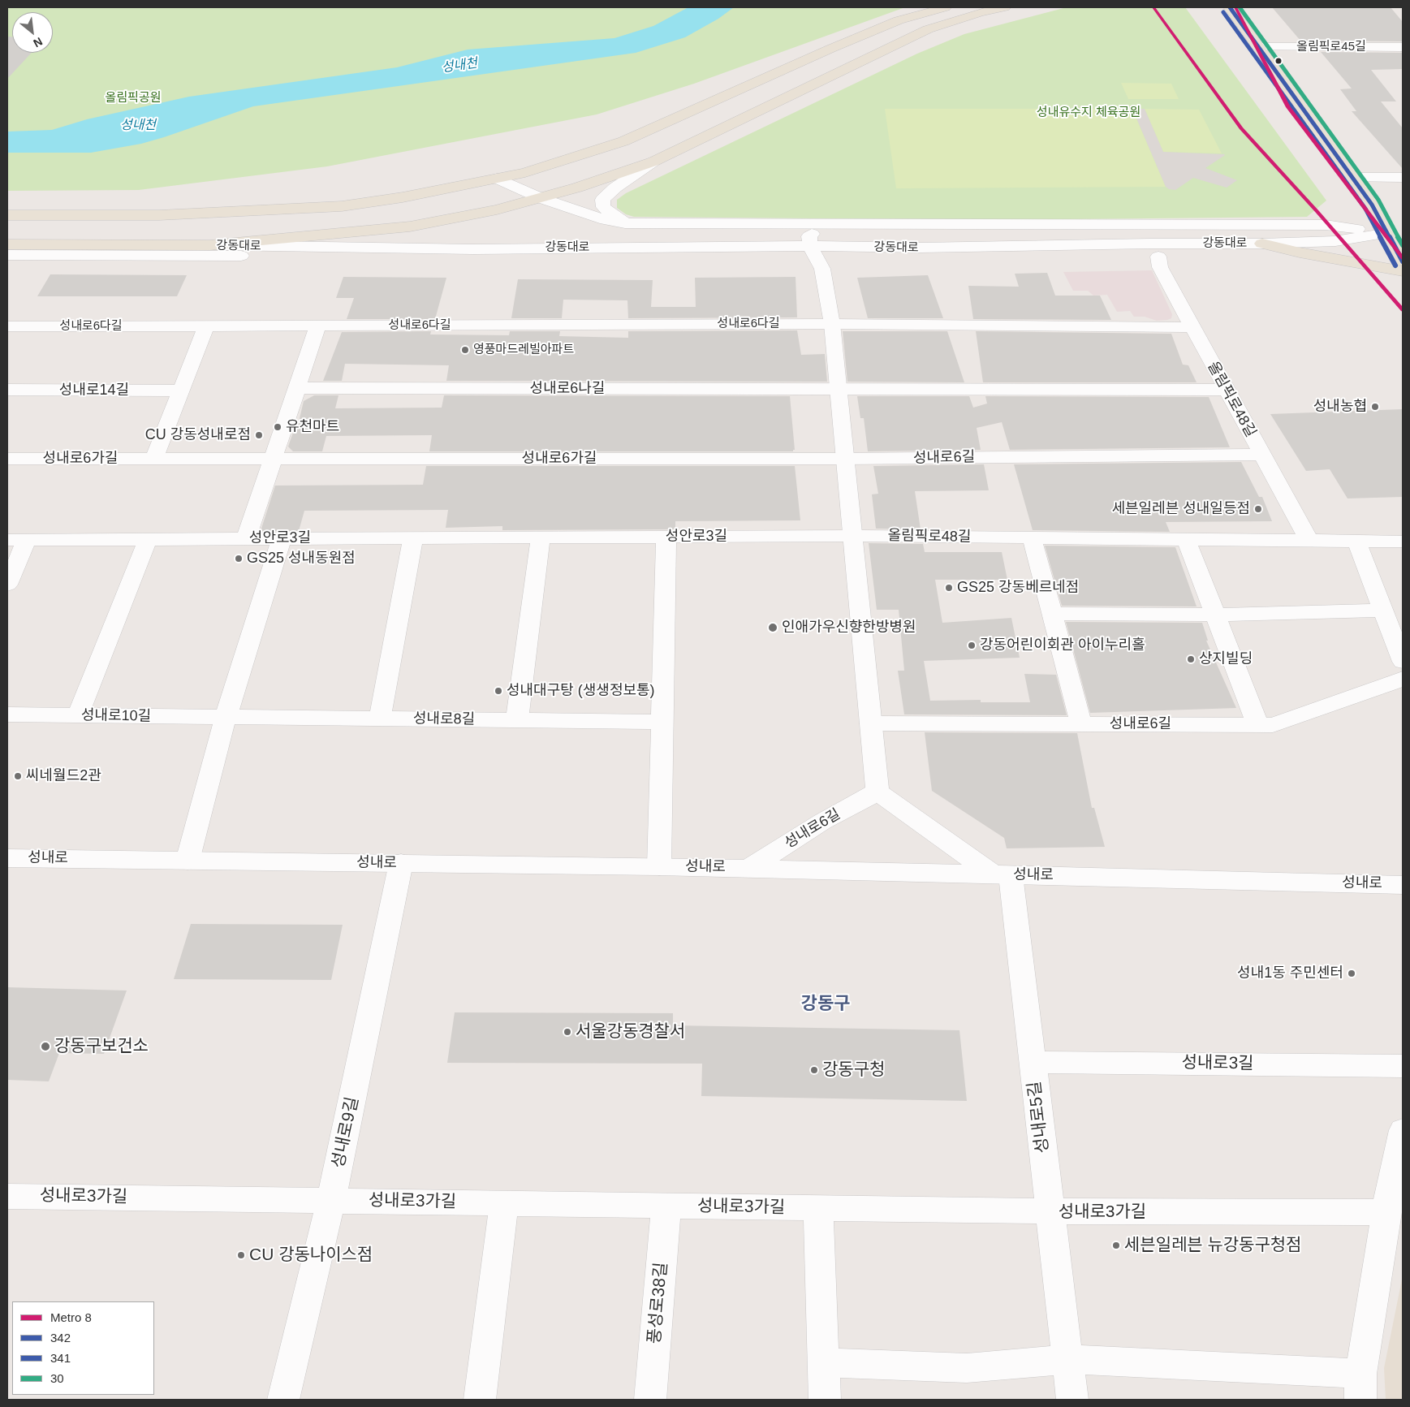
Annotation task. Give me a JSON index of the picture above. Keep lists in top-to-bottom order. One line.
{"streets":{"main road":["강동대로"],"street":["올림픽로45길","성내로6다길","성내로6나길","성내로14길","올림픽로48길","성내로6길","성내로6가길","성안로3길","성내로10길","성내로8길","성내로","성내로3길","성내로5길","성내로9길","성내로3가길","풍성로38길"]},"crossings":[["올림픽로48길","성내로6길"],["올림픽로48길","성안로3길"],["성내로6길","성내로6가길"],["성내로6길","성내로"],["성내로10길","성내로8길"],["성내로","성내로5길"],["성내로","성내로9길"],["성내로3길","성내로5길"],["성내로5길","성내로3가길"],["성내로9길","성내로3가길"],["성내로3가길","풍성로38길"]],"districts":["강동구"],"water":["성내천"],"parks":["올림픽공원","성내유수지 체육공원"],"places":["영풍마드레빌아파트","성내농협","유천마트","CU 강동성내로점","세븐일레븐 성내일등점","GS25 성내동원점","GS25 강동베르네점","인애가우신향한방병원","강동어린이회관 아이누리홀","상지빌딩","성내대구탕 (생생정보통)","씨네월드2관","성내1동 주민센터","서울강동경찰서","강동구보건소","강동구청","세븐일레븐 뉴강동구청점","CU 강동나이스점"],"lines":["metro line 8","transit line 342","transit line 30","transit line 341"],"legend":["Metro 8","342","341","30"],"north":"bottom right"}
